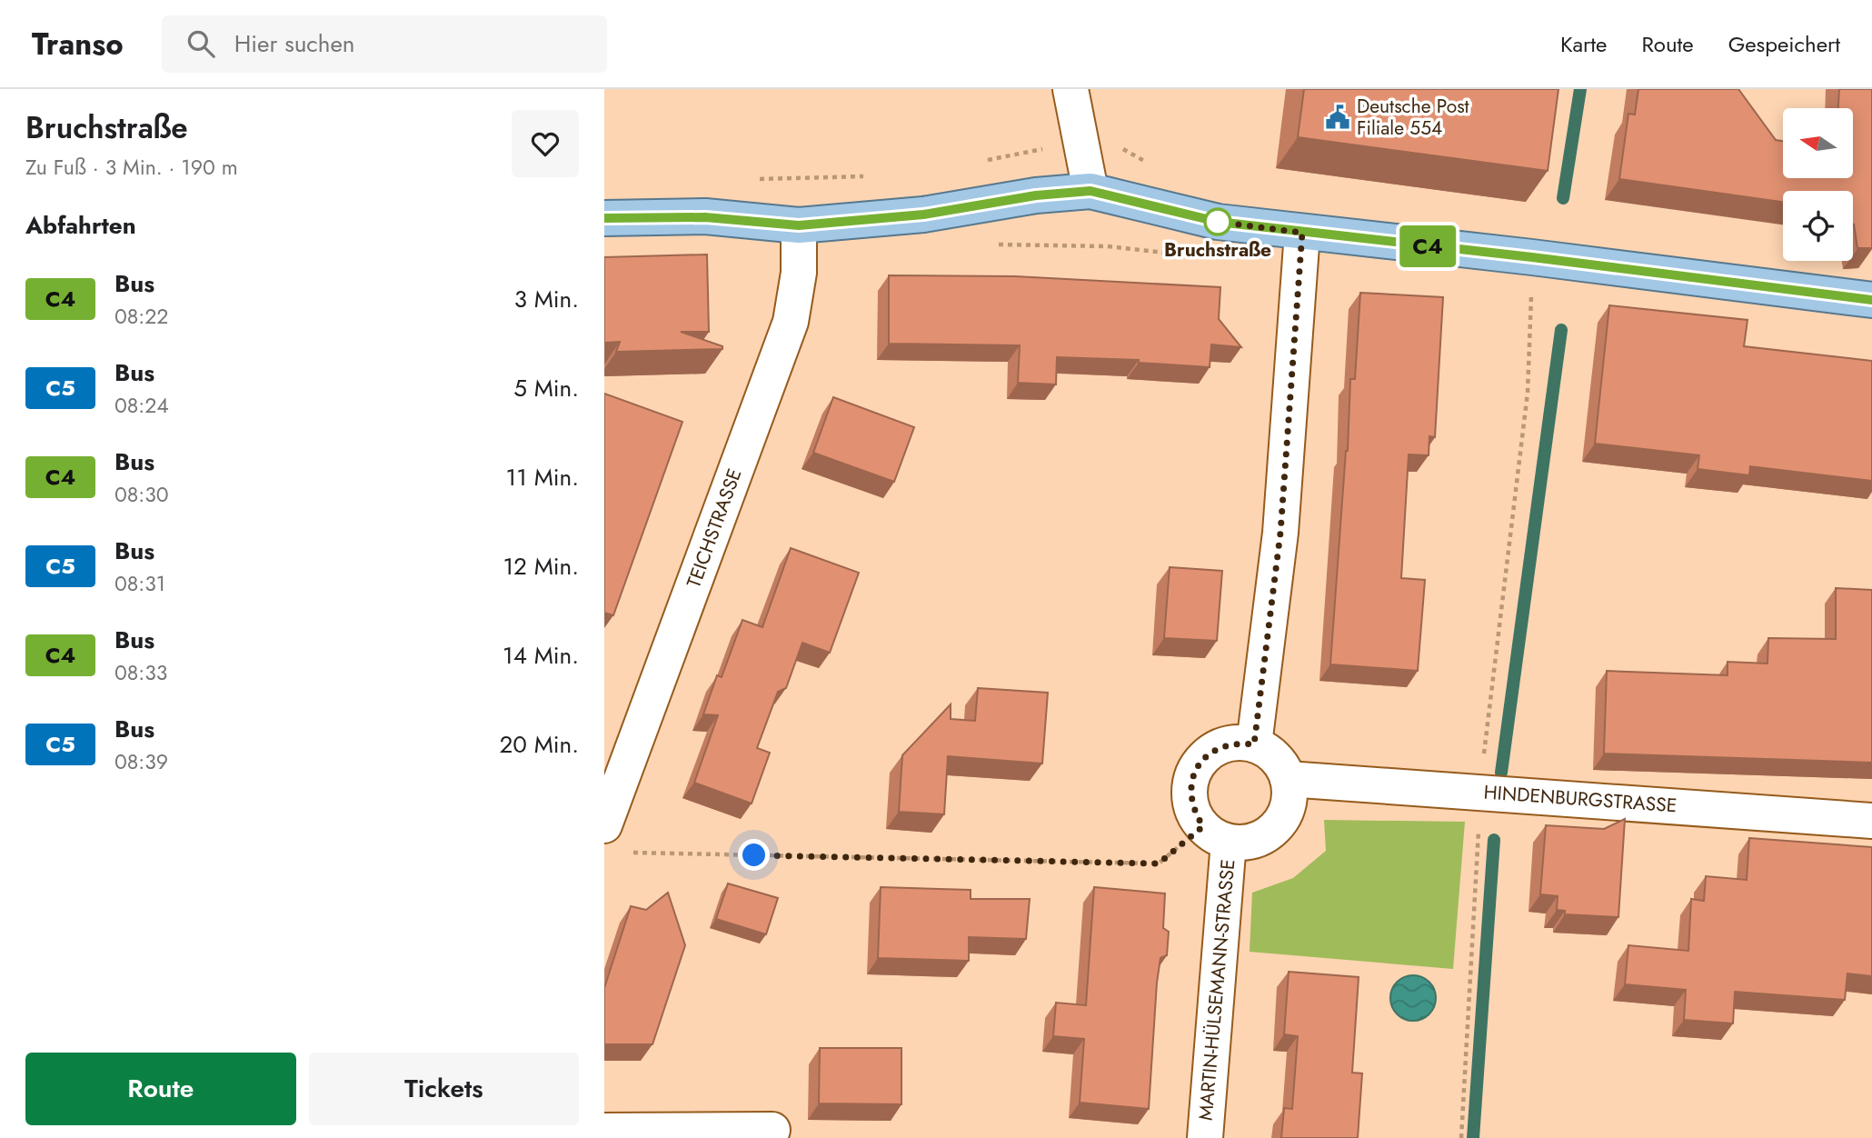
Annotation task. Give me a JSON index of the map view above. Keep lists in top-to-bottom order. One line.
{"streets":{"street":["TEICHSTRASSE","HINDENBURGSTRASSE","MARTIN-HÜLSEMANN-STRASSE"]},"crossings":[["HINDENBURGSTRASSE","MARTIN-HÜLSEMANN-STRASSE"]],"places":{"public building":["Deutsche Post Filiale 554"],"other":["Bruchstraße"]},"lines":["bus line C4"],"north":"left","page":{"header":"Transo","search":"Hier suchen","nav":["Karte","Route","Gespeichert"],"heading":[["Bruchstraße","Zu Fuß · 3 Min. · 190 m"],"Abfahrten"],"on_map":"C4","list":[{"mark":"C4","name":"Bus","note":"08:22","value":"3 Min."},{"mark":"C5","name":"Bus","note":"08:24","value":"5 Min."},{"mark":"C4","name":"Bus","note":"08:30","value":"11 Min."},{"mark":"C5","name":"Bus","note":"08:31","value":"12 Min."},{"mark":"C4","name":"Bus","note":"08:33","value":"14 Min."},{"mark":"C5","name":"Bus","note":"08:39","value":"20 Min."}],"buttons":["Route","Tickets"]}}
